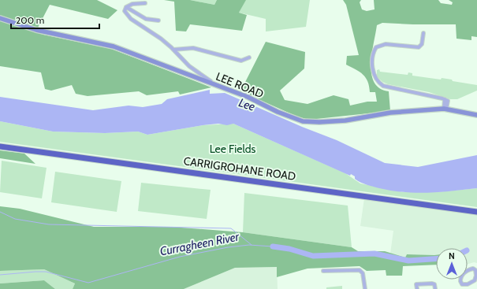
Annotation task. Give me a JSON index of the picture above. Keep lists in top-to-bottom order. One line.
{"streets":{"highway":["CARRIGROHANE ROAD"],"street":["LEE ROAD"]},"water":["Lee","Curragheen River"],"parks":["Lee Fields"],"scale_bar":"200 m","north":"top"}
